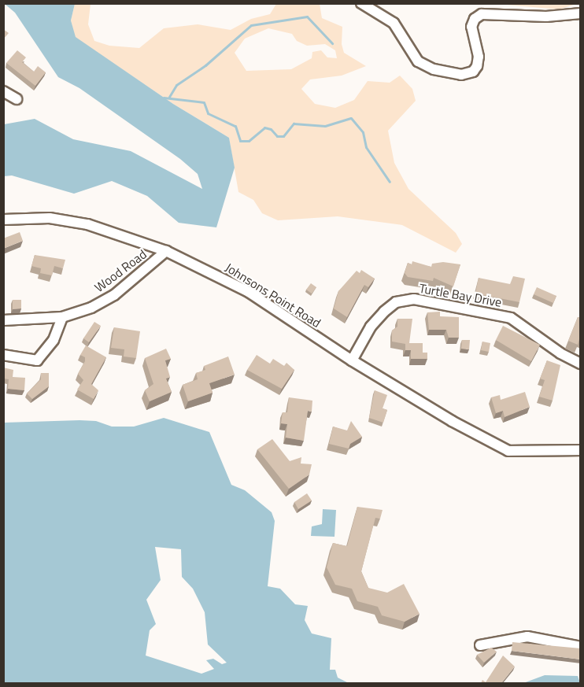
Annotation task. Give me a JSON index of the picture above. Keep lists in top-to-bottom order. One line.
{"streets":{"street":["Wood Road","Johnsons Point Road","Turtle Bay Drive"]},"crossings":[["Wood Road","Johnsons Point Road"],["Johnsons Point Road","Turtle Bay Drive"]]}
